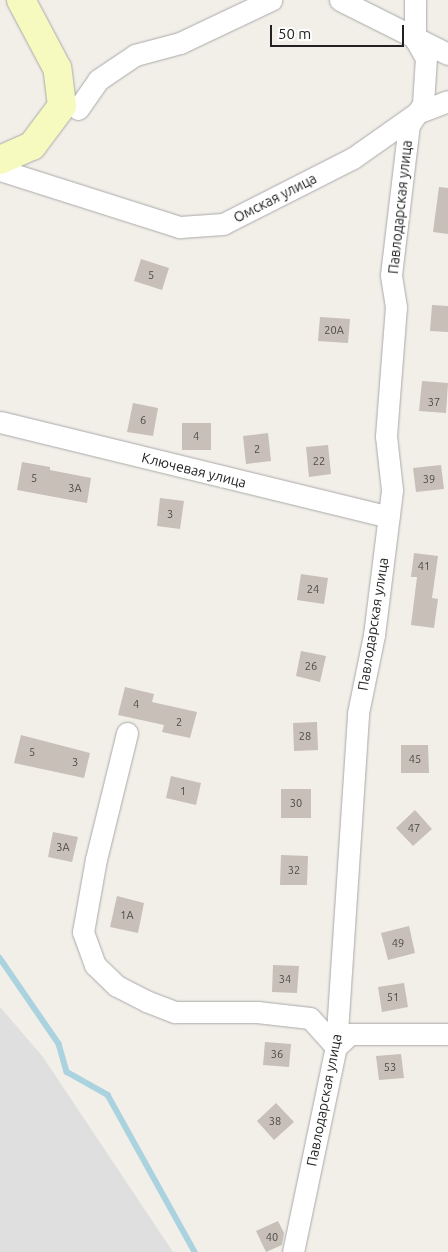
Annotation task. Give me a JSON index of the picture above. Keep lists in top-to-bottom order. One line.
{"streets":{"street":["Омская улица","Павлодарская улица","Ключевая улица"]},"crossings":[["Омская улица","Павлодарская улица"],["Павлодарская улица","Ключевая улица"]],"house_numbers":["5","20А","37","6","4","2","22","5","39","3А","3","41","24","26","4","2","28","5","45","3","1","30","47","3А","32","1А","49","34","51","36","53","38","40"],"scale_bar":"50 m"}
